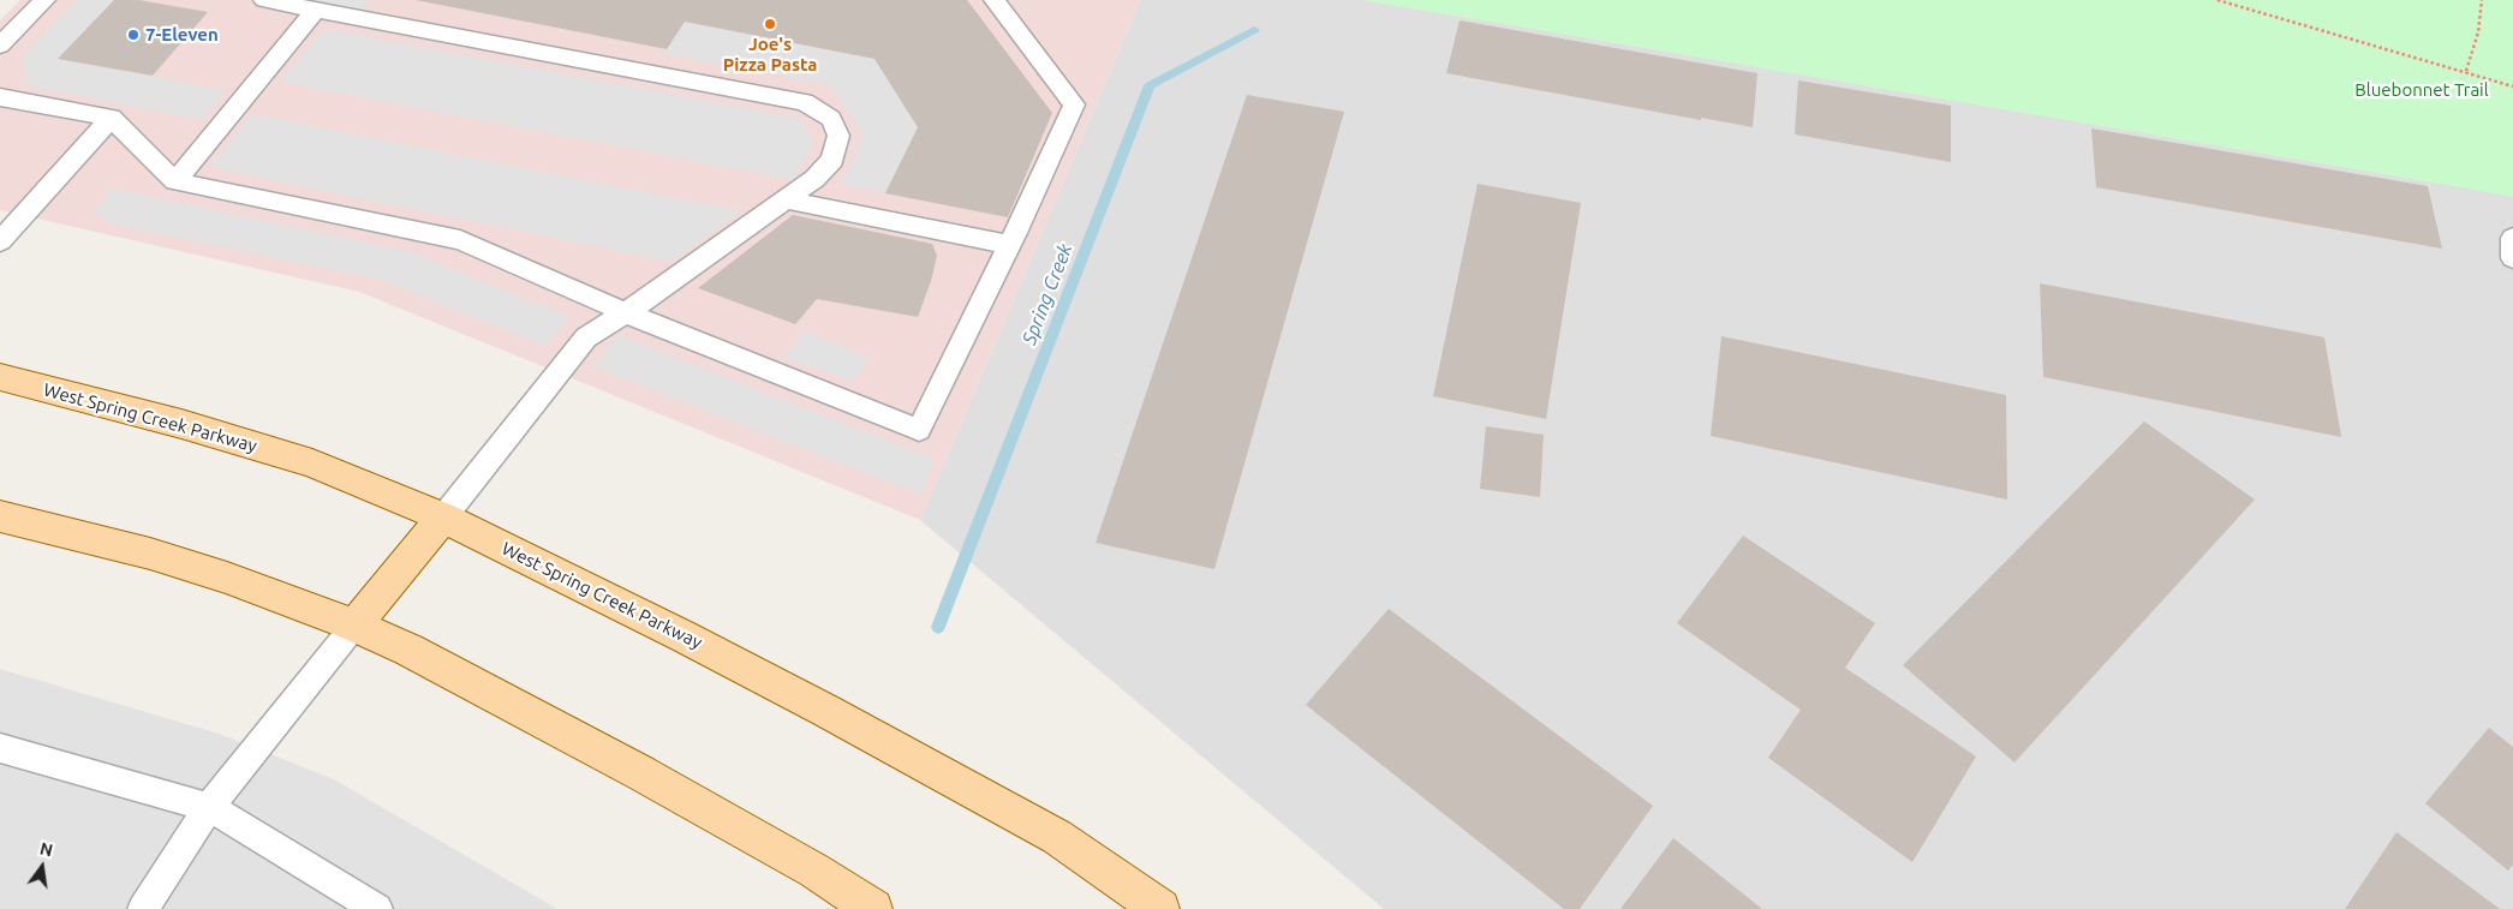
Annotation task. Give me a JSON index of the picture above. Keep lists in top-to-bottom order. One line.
{"streets":{"main road":["West Spring Creek Parkway"]},"water":["Spring Creek"],"parks":["Bluebonnet Trail"],"places":["Joe's Pizza Pasta","7-Eleven"],"north":"top"}
